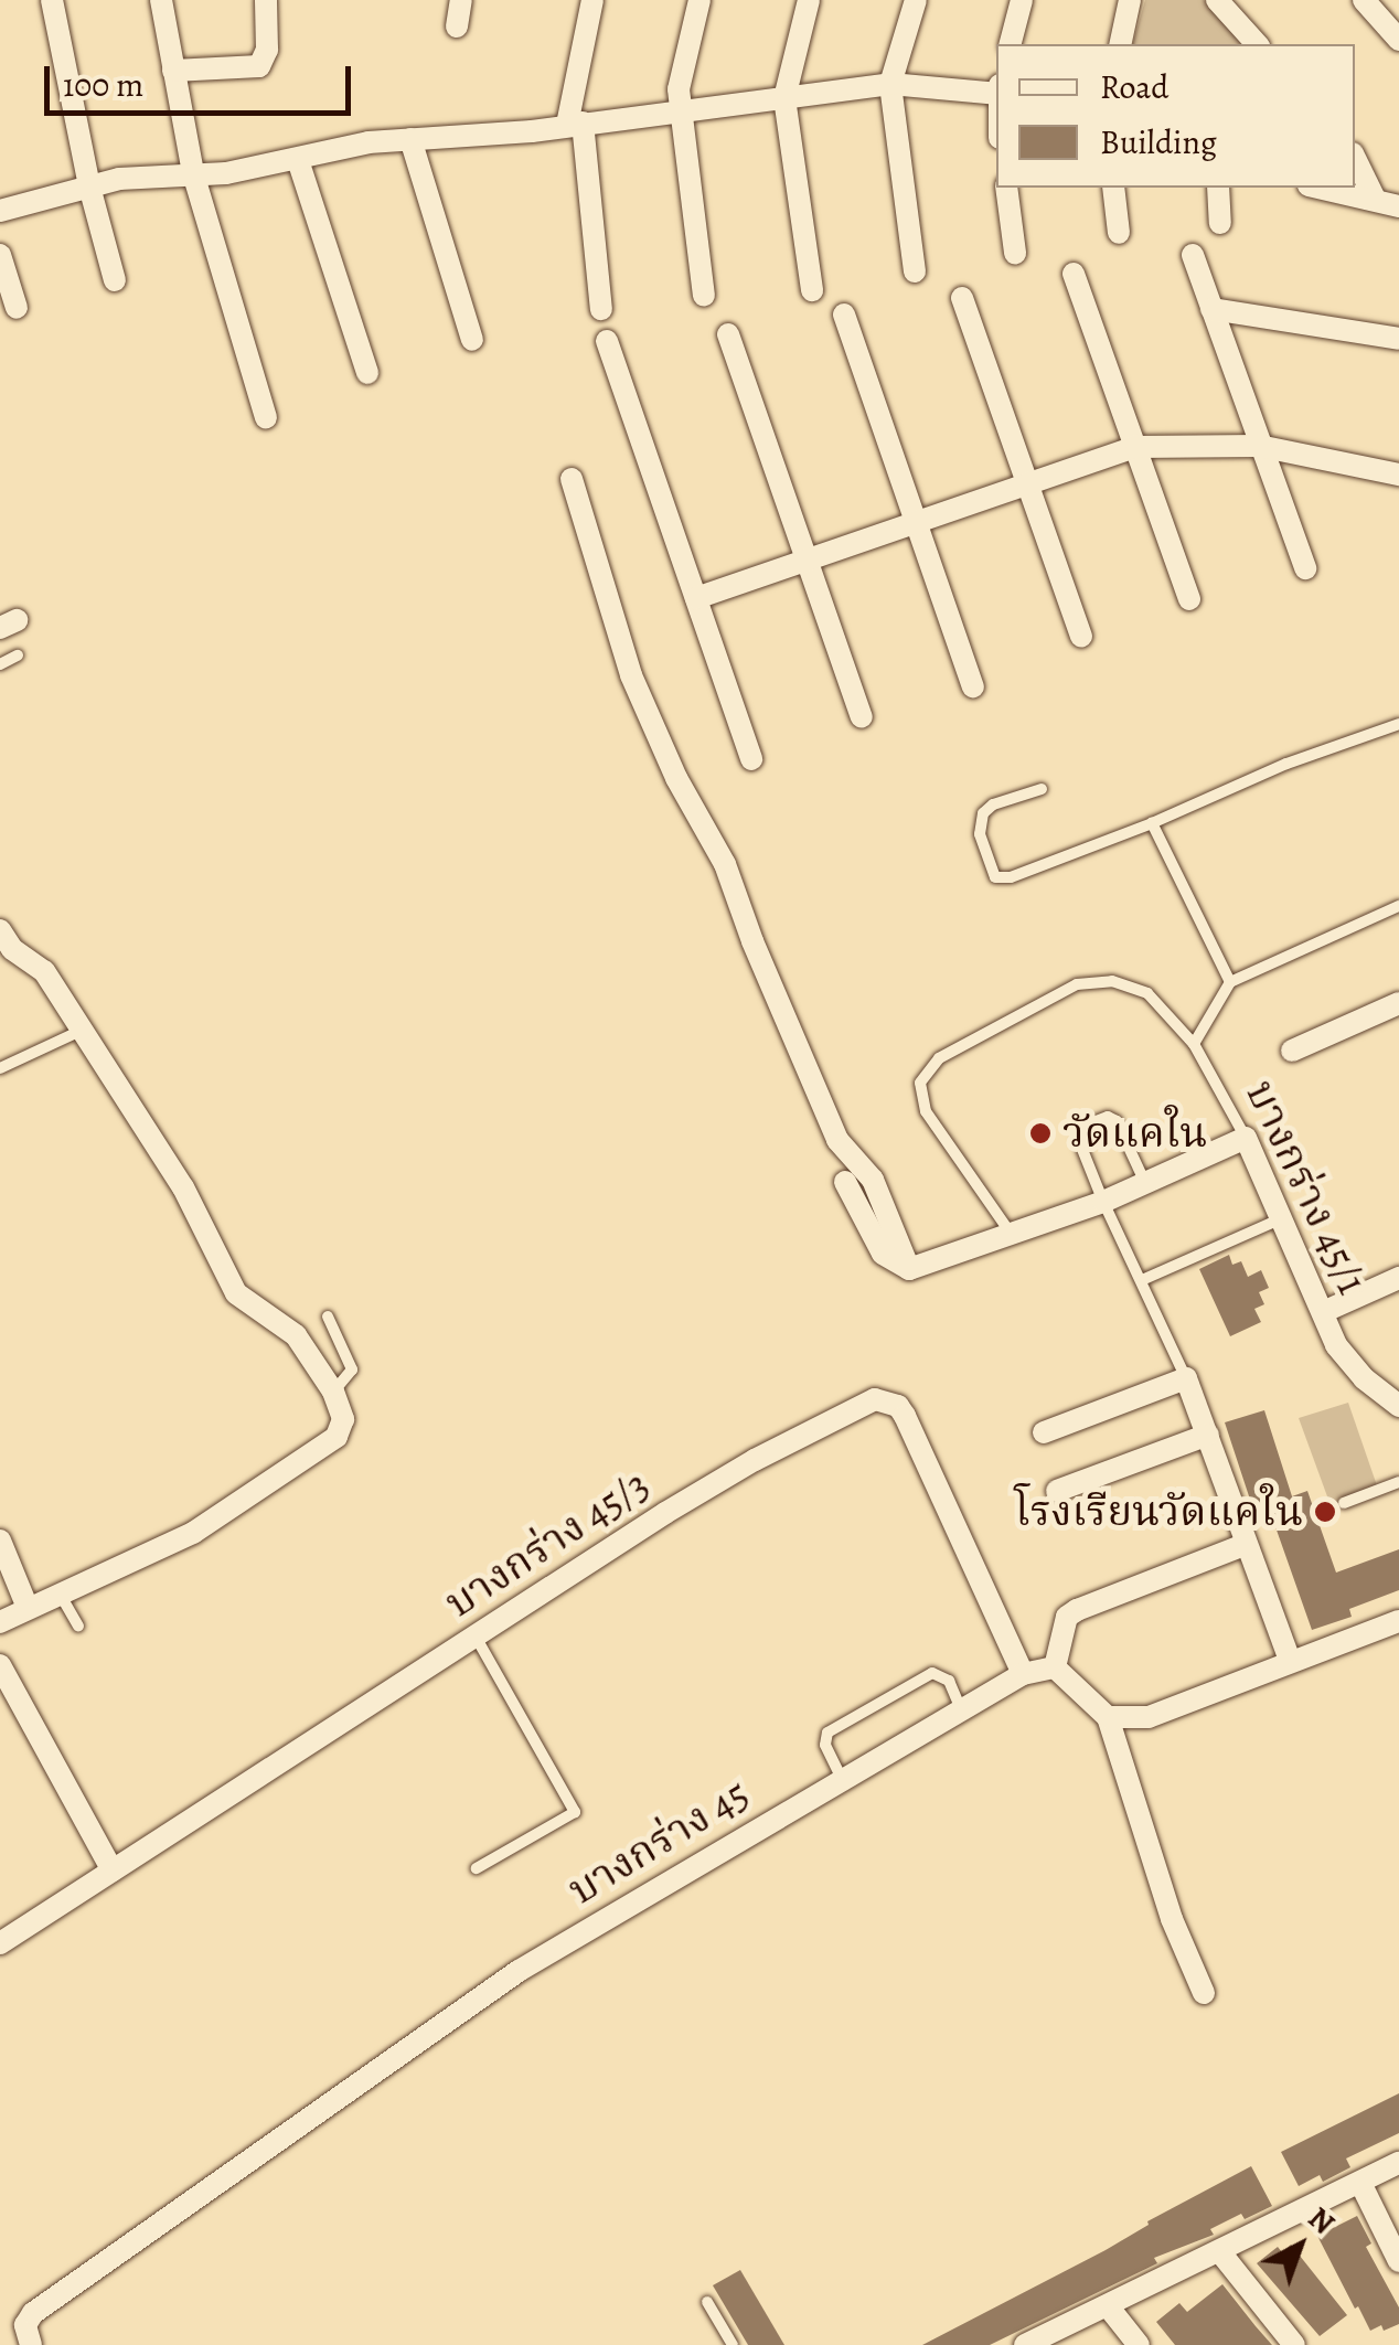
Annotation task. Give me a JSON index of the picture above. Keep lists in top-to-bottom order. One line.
{"streets":{"street":["บางกร่าง 45/1","บางกร่าง 45/3","บางกร่าง 45"]},"crossings":[["บางกร่าง 45/3","บางกร่าง 45"]],"places":["วัดแคใน","โรงเรียนวัดแคใน"],"legend":["Road","Building"],"scale_bar":"100 m","north":"top right"}
